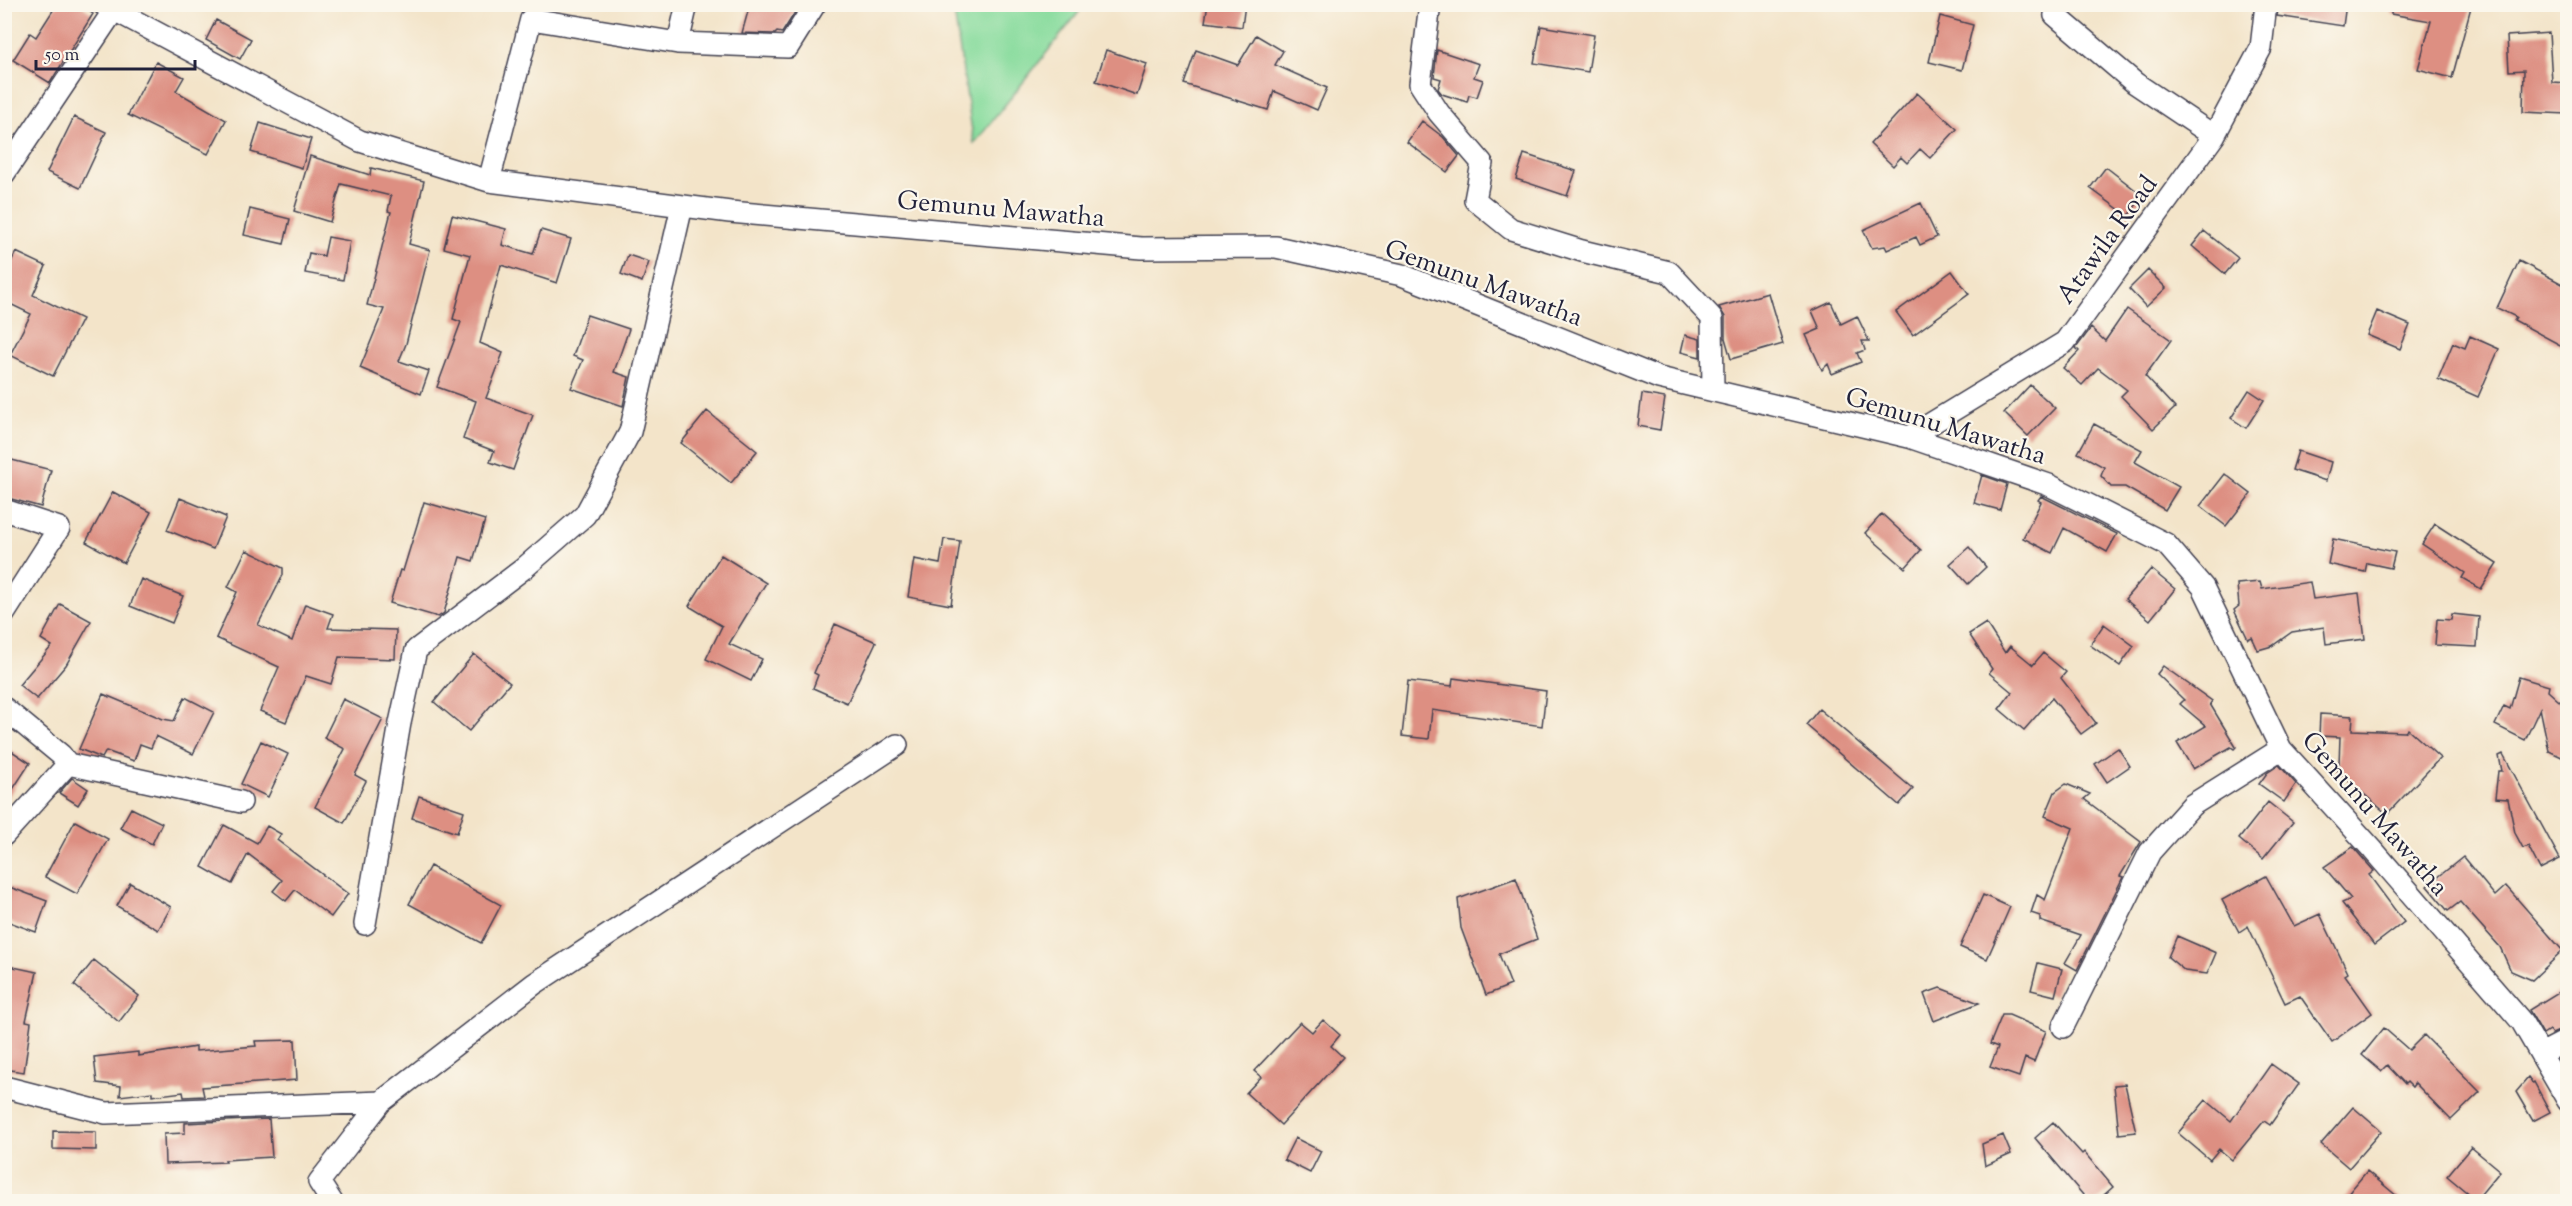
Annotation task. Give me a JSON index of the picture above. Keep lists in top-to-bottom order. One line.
{"streets":{"street":["Gemunu Mawatha","Atawila Road"]},"crossings":[["Gemunu Mawatha","Atawila Road"]],"scale_bar":"50 m"}
